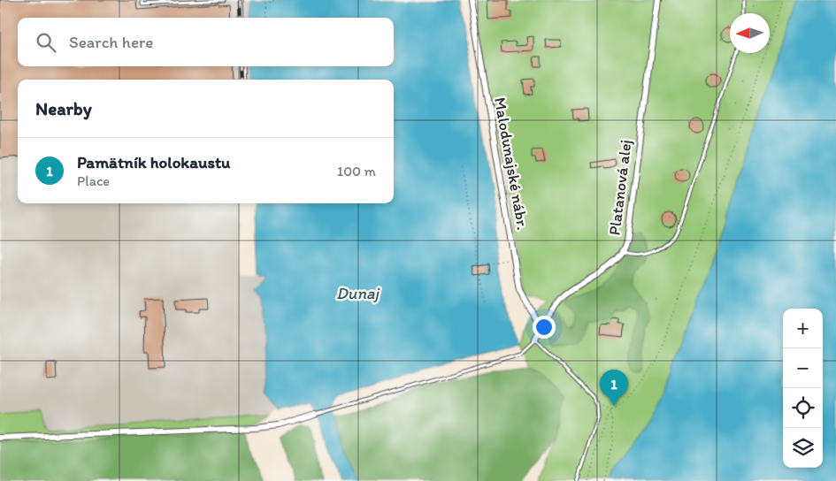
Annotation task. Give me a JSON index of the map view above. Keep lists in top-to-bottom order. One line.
{"streets":{"street":["Malodunajské nábr.","Platanová alej"]},"crossings":[["Malodunajské nábr.","Platanová alej"]],"water":["Dunaj"],"north":"left","page":{"search":"Search here","heading":"Nearby","list":[{"mark":"1","name":"Pamätník holokaustu","note":"Place","value":"100 m"}],"map_buttons":["+","−"],"pins":"1"}}
